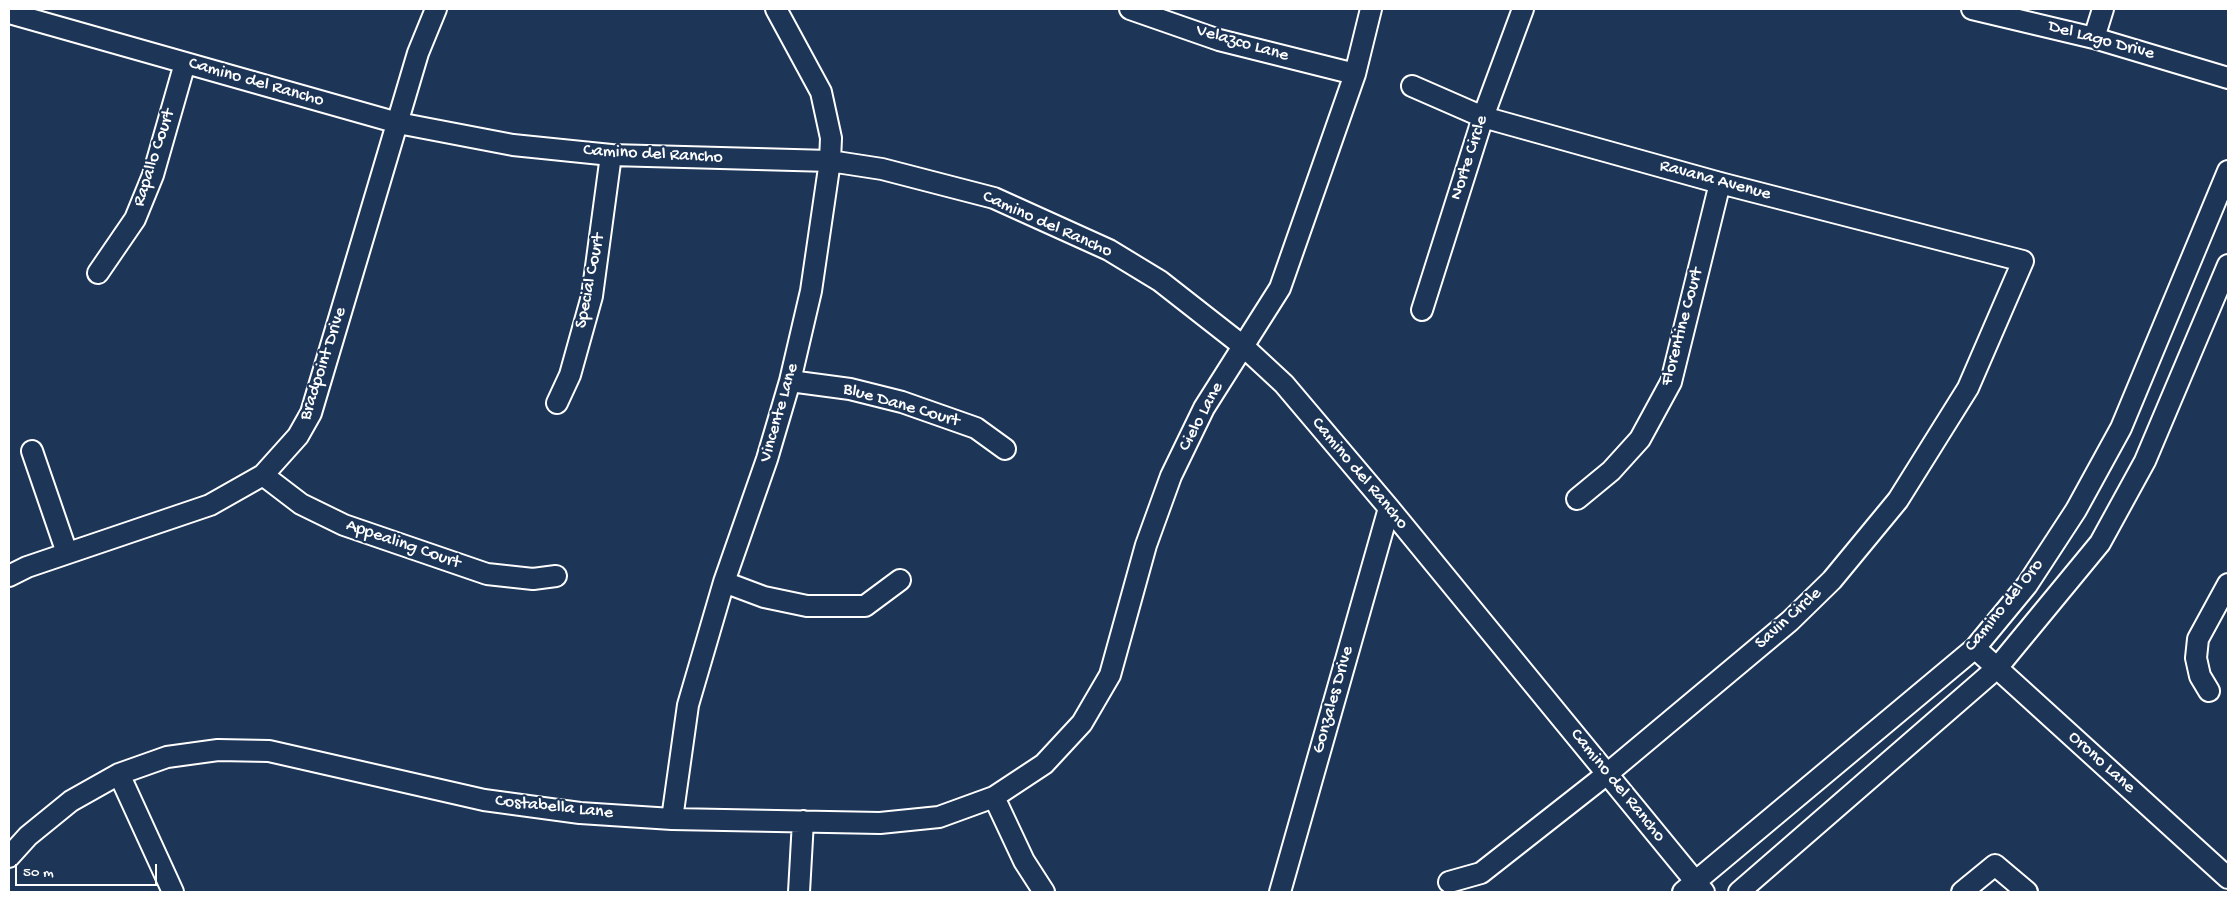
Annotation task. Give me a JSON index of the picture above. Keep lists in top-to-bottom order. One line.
{"streets":{"street":["Del Lago Drive","Velazco Lane","Camino del Rancho","Rapallo Court","Norte Circle","Ravana Avenue","Special Court","Florentine Court","Bradpoint Drive","Blue Dane Court","Vincente Lane","Cielo Lane","Appealing Court","Camino del Oro","Savin Circle","Gonzales Drive","Orono Lane","Costabella Lane"]},"crossings":[["Velazco Lane","Cielo Lane"],["Camino del Rancho","Rapallo Court"],["Camino del Rancho","Special Court"],["Camino del Rancho","Bradpoint Drive"],["Camino del Rancho","Vincente Lane"],["Camino del Rancho","Cielo Lane"],["Camino del Rancho","Camino del Oro"],["Camino del Rancho","Savin Circle"],["Camino del Rancho","Gonzales Drive"],["Norte Circle","Ravana Avenue"],["Ravana Avenue","Florentine Court"],["Ravana Avenue","Savin Circle"],["Bradpoint Drive","Appealing Court"],["Blue Dane Court","Vincente Lane"],["Vincente Lane","Costabella Lane"],["Cielo Lane","Costabella Lane"],["Camino del Oro","Orono Lane"]],"scale_bar":"50 m"}
